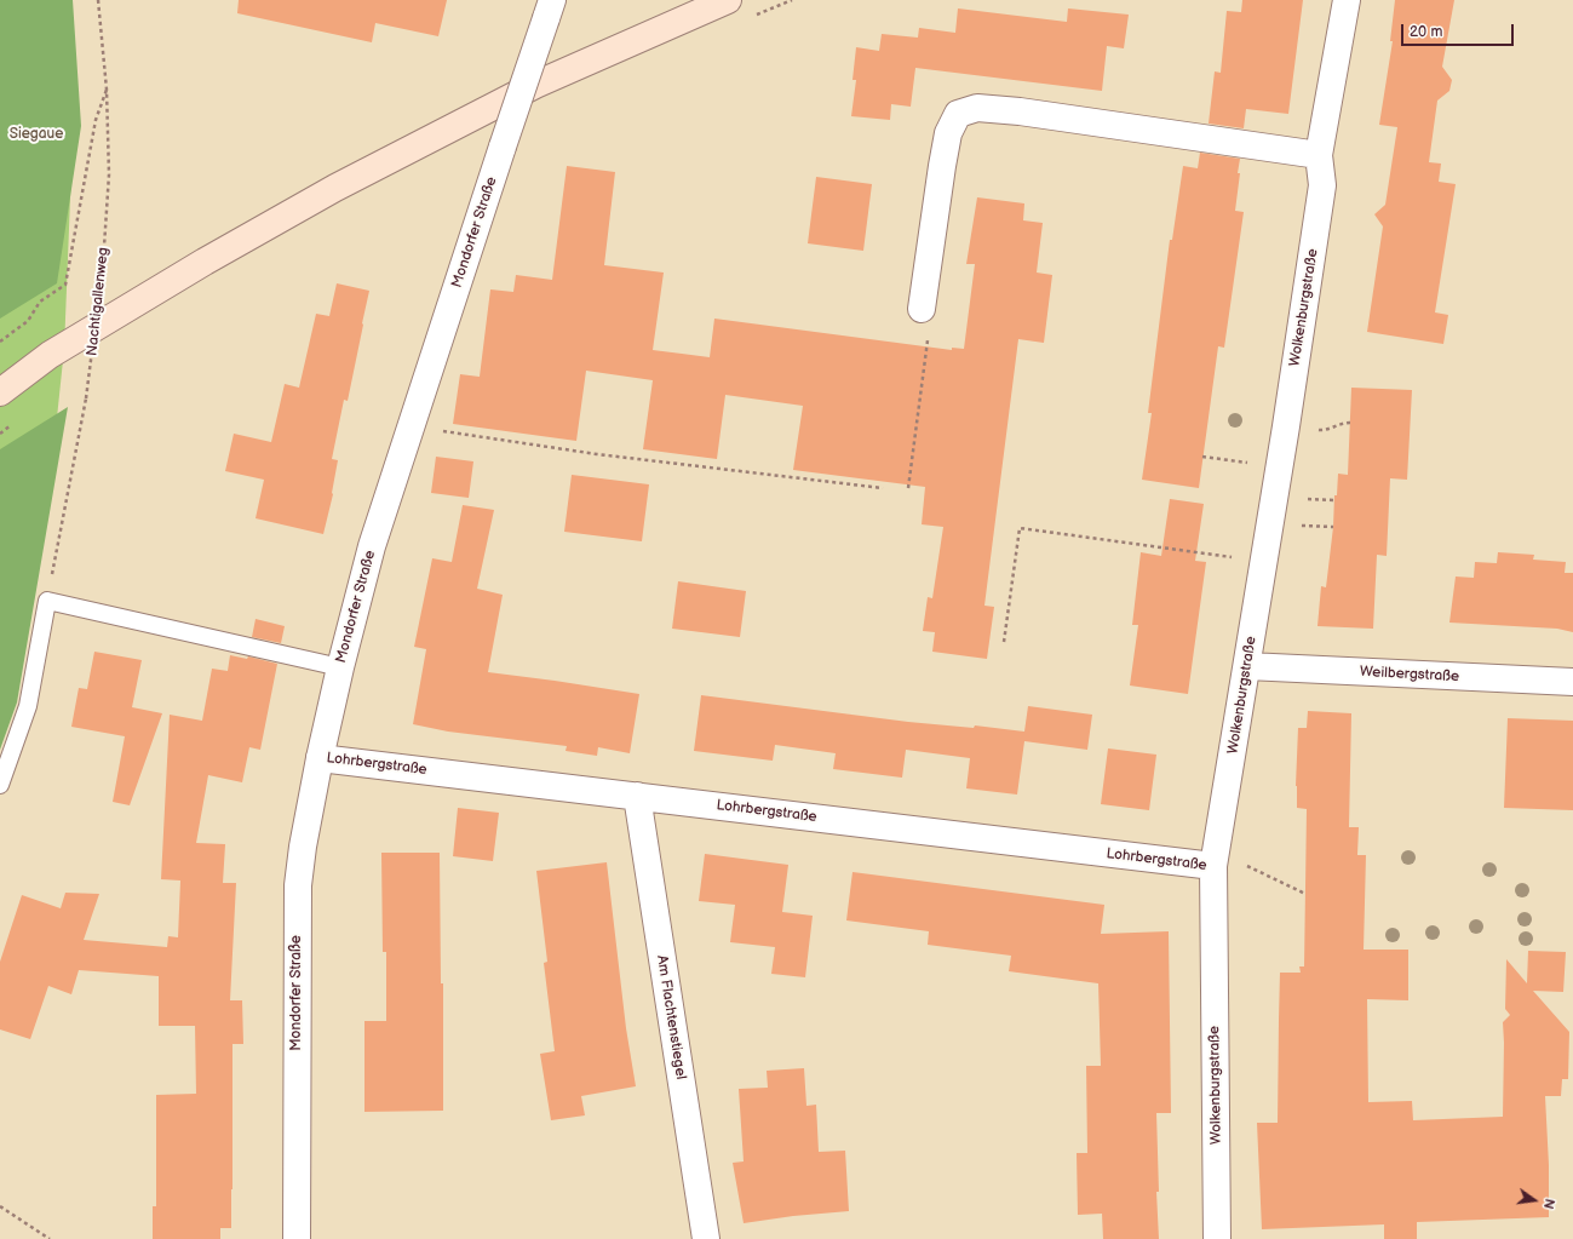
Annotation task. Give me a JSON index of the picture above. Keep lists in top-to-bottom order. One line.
{"streets":{"street":["Mondorfer Straße","Wolkenburgstraße","Weilbergstraße","Lohrbergstraße","Am Flachtenstiegel"],"path":["Nachtigallenweg"]},"crossings":[["Mondorfer Straße","Lohrbergstraße"],["Wolkenburgstraße","Weilbergstraße"],["Wolkenburgstraße","Lohrbergstraße"],["Lohrbergstraße","Am Flachtenstiegel"]],"parks":["Siegaue"],"scale_bar":"20 m","north":"right"}
